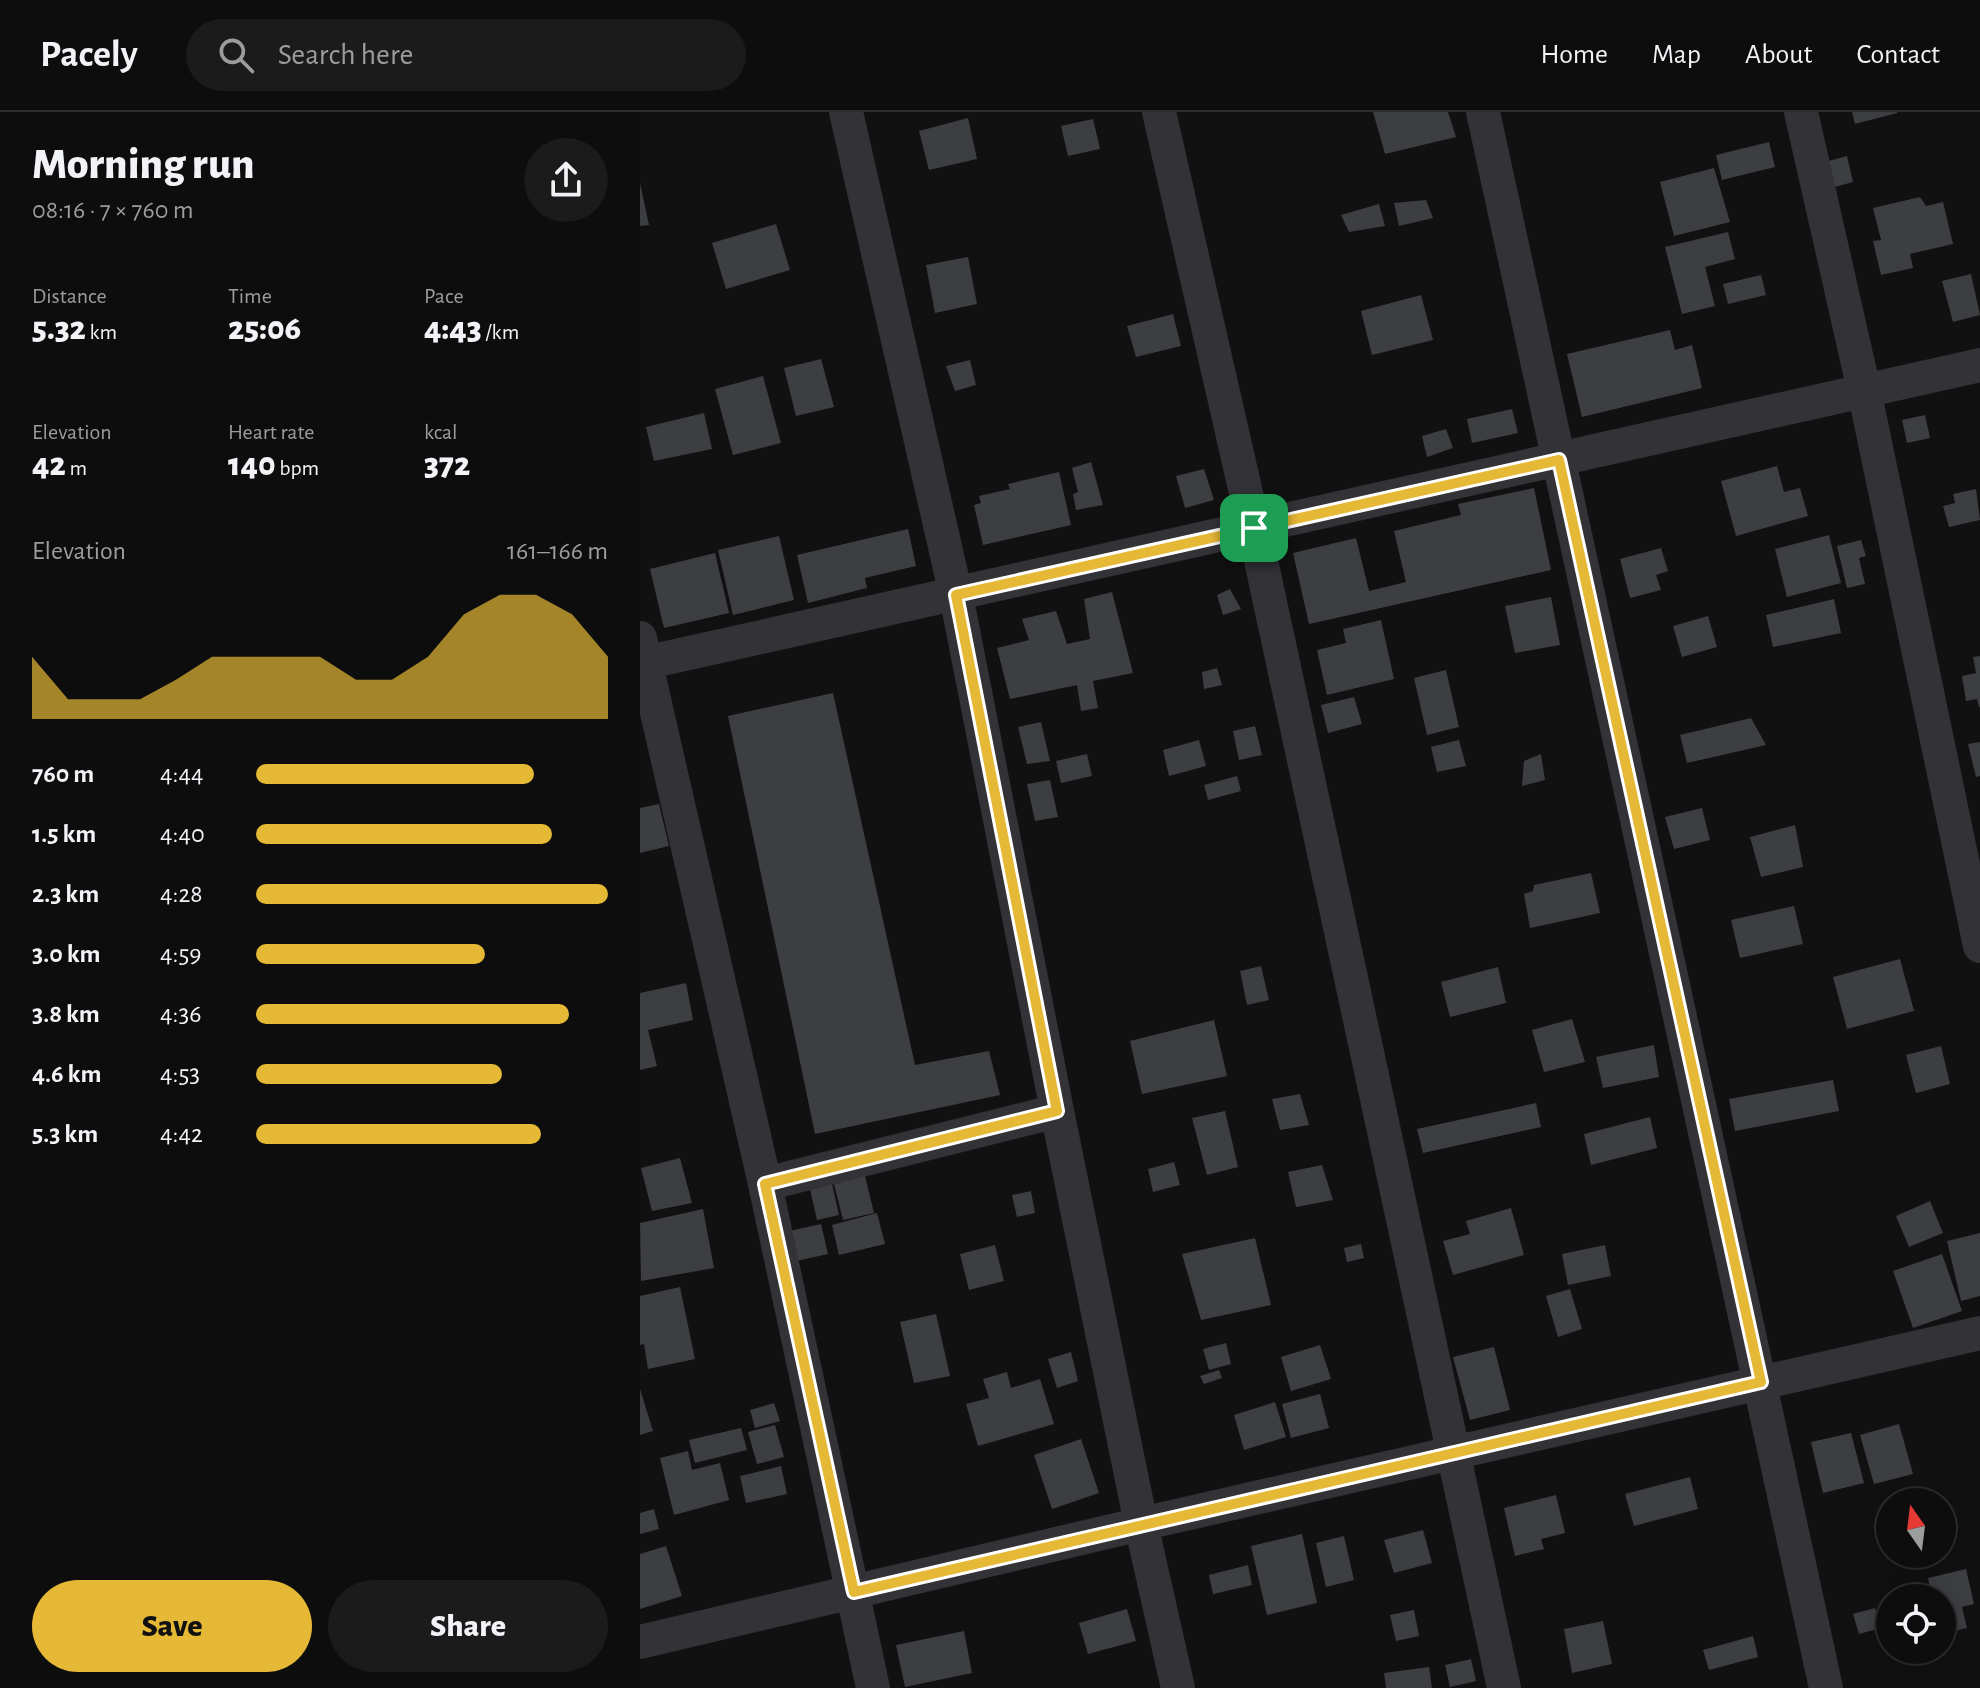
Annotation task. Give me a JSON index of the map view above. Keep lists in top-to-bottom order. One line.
{"north":"top","page":{"header":"Pacely","search":"Search here","nav":["Home","Map","About","Contact"],"heading":["Morning run","08:16 · 7 × 760 m"],"stats":[["Distance","5.32 km"],["Time","25:06"],["Pace","4:43 /km"],["Elevation","42 m"],["Heart rate","140 bpm"],["kcal","372"]],"chart":["Elevation","161–166 m"],"list":[{"name":"760 m","note":"4:44"},{"name":"1.5 km","note":"4:40"},{"name":"2.3 km","note":"4:28"},{"name":"3.0 km","note":"4:59"},{"name":"3.8 km","note":"4:36"},{"name":"4.6 km","note":"4:53"},{"name":"5.3 km","note":"4:42"}],"buttons":["Save","Share"]}}
